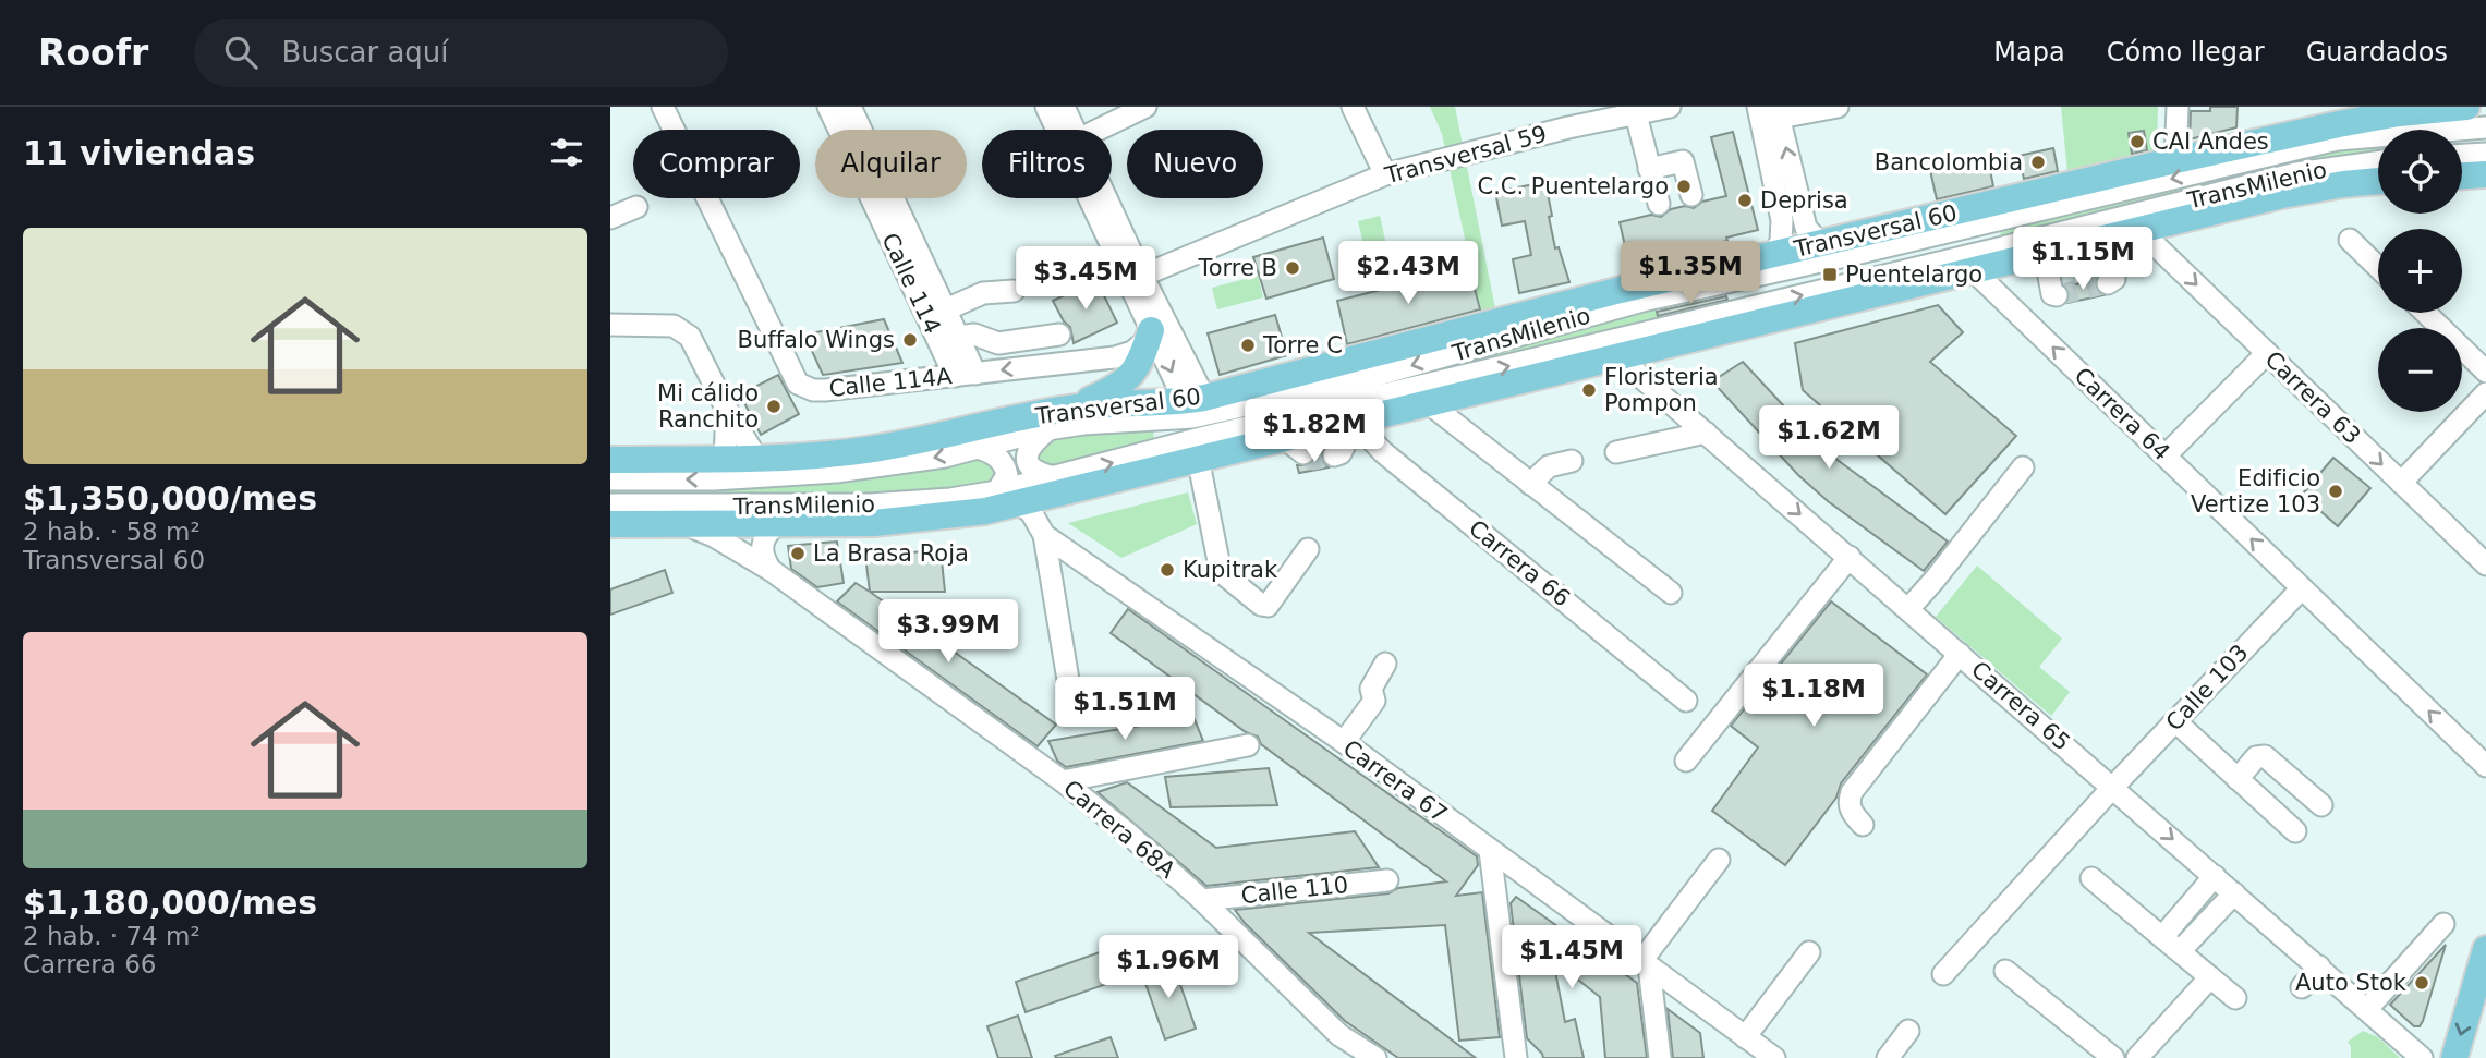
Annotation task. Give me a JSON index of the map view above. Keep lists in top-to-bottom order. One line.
{"streets":{"main road":["Transversal 60"],"street":["Transversal 59","TransMilenio","Calle 114","Calle 114A","Carrera 63","Carrera 64","Carrera 66","Calle 103","Carrera 65","Carrera 67","Carrera 68A","Calle 110"]},"crossings":[["TransMilenio","Transversal 60"],["TransMilenio","Carrera 64"],["TransMilenio","Carrera 67"],["Transversal 60","Carrera 64"],["Calle 114","Calle 114A"],["Carrera 64","Calle 103"],["Calle 103","Carrera 65"],["Carrera 68A","Calle 110"]],"one_way":["Carrera 64"],"places":{"other":["CAI Andes","Bancolombia","C.C. Puentelargo","Deprisa","Torre B","Buffalo Wings","Torre C","Floristeria Pompon","Mi cálido Ranchito","Edificio Vertize 103","La Brasa Roja","Kupitrak","Auto Stok"],"transit":["Puentelargo"]},"page":{"header":"Roofr","search":"Buscar aquí","nav":["Mapa","Cómo llegar","Guardados"],"heading":"11 viviendas","map_buttons":["+","−"],"chip":["Comprar","Alquilar","Filtros","Nuevo"],"list":[{"name":"$1,350,000/mes","note":"2 hab. · 58 m² · Transversal 60"},{"name":"$1,180,000/mes","note":"2 hab. · 74 m² · Carrera 66"}],"price":["$1.15M","$2.43M","$1.35M","$3.45M","$1.82M","$1.62M","$3.99M","$1.18M","$1.51M","$1.45M","$1.96M"]}}
